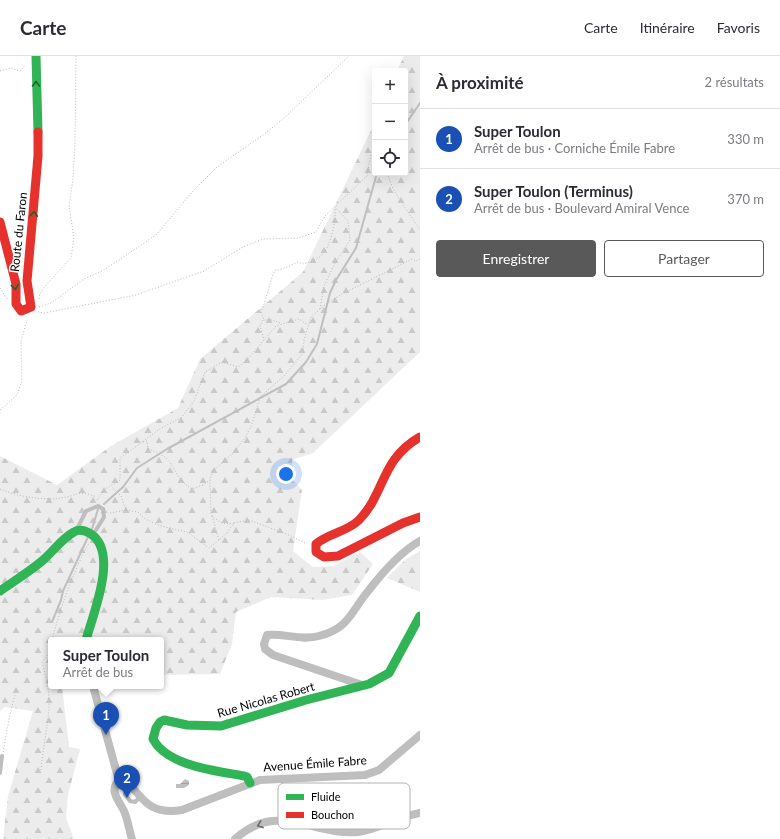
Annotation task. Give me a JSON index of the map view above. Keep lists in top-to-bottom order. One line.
{"streets":{"street":["Route du Faron","Rue Nicolas Robert","Avenue Émile Fabre"]},"crossings":[["Rue Nicolas Robert","Avenue Émile Fabre"]],"legend":["Fluide","Bouchon"],"page":{"header":"Carte","nav":["Carte","Itinéraire","Favoris"],"heading":["À proximité","2 résultats"],"map_buttons":["+","−"],"list":[{"mark":"1","name":"Super Toulon","note":"Arrêt de bus · Corniche Émile Fabre","value":"330 m"},{"mark":"2","name":"Super Toulon (Terminus)","note":"Arrêt de bus · Boulevard Amiral Vence","value":"370 m"}],"buttons":["Enregistrer","Partager"],"popup":["Super Toulon","Arrêt de bus"],"pins":["1","2"]}}
